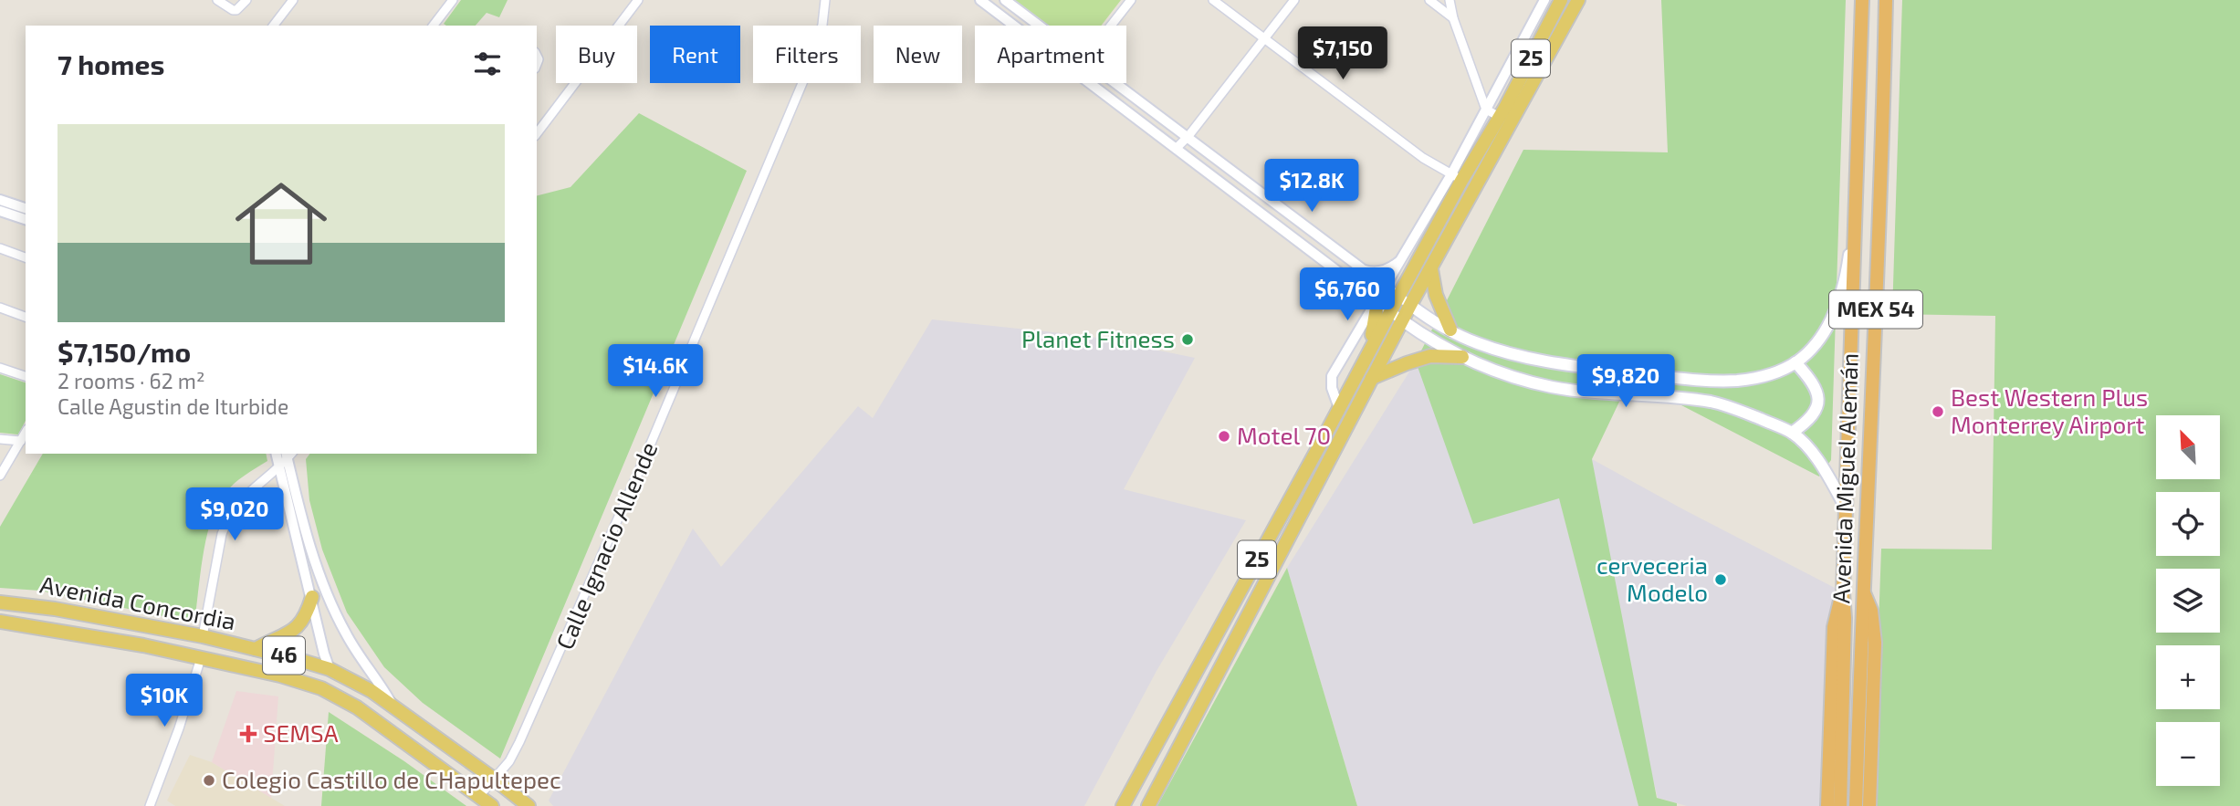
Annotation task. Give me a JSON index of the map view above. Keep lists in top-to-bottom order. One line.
{"streets":{"highway":["MEX 54","Avenida Miguel Alemán"],"main road":["25","Avenida Concordia","46"],"street":["Calle Ignacio Allende"]},"crossings":[["Calle Ignacio Allende","Avenida Concordia"]],"places":{"other":["Planet Fitness","Best Western Plus Monterrey Airport","Motel 70","cerveceria Modelo","Colegio Castillo de CHapultepec"],"health":["SEMSA"]},"north":"top left","page":{"chip":["Buy","Rent","Filters","New","Apartment"],"heading":"7 homes","price":["$7,150","$12.8K","$6,760","$14.6K","$9,820","$9,020","$10K"],"list":[{"name":"$7,150/mo","note":"2 rooms · 62 m² · Calle Agustin de Iturbide"}],"map_buttons":["+","−"]}}
